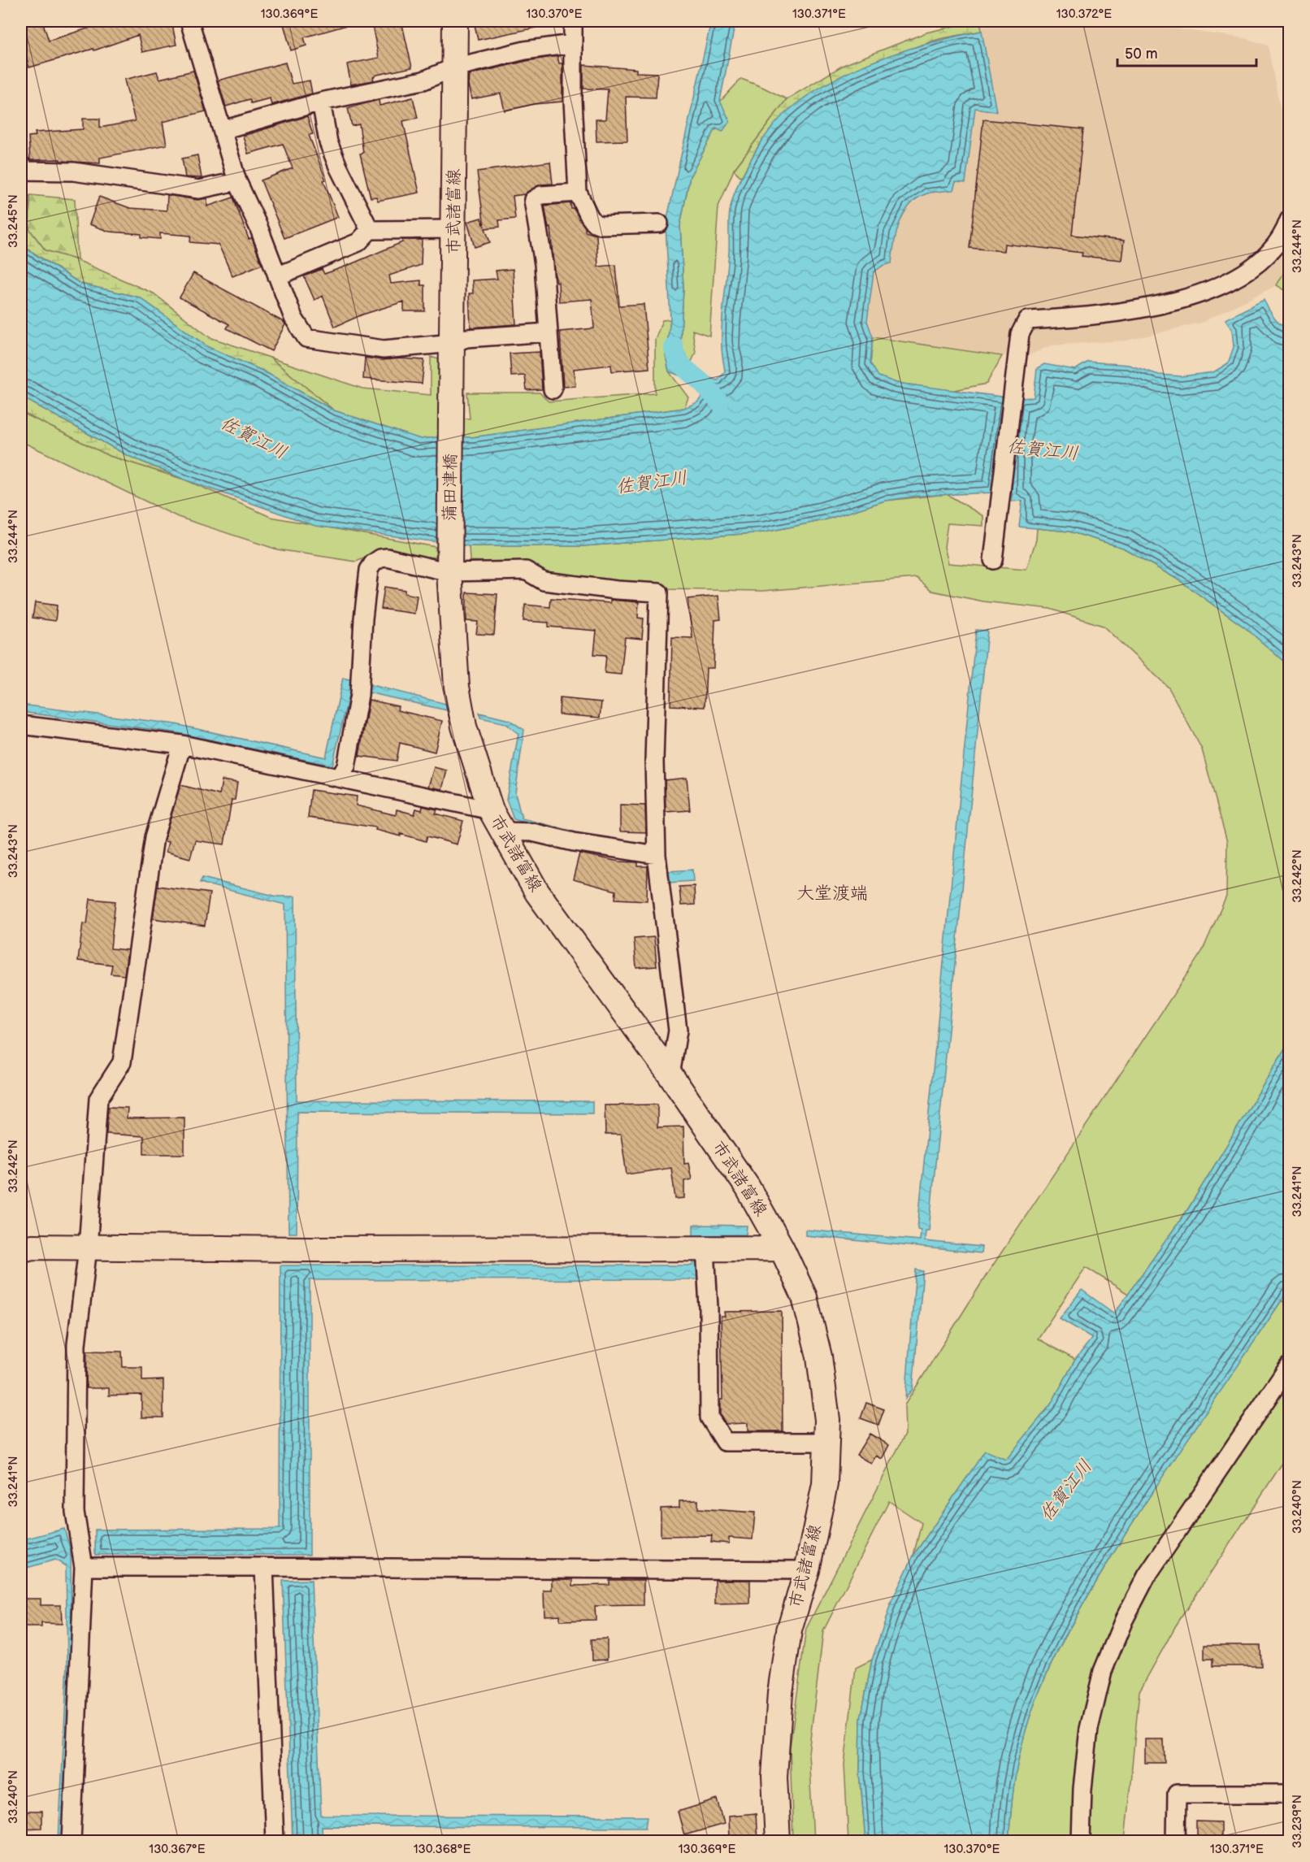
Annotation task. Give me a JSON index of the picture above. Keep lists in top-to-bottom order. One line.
{"streets":{"main road":["市武諸富線","蒲田津橋"]},"crossings":[["市武諸富線","蒲田津橋"]],"districts":["大堂渡端"],"water":["佐賀江川"],"scale_bar":"50 m","coordinates":["130.369°E","130.370°E","130.371°E","130.372°E","33.245°N","33.244°N","33.243°N","33.242°N","33.241°N","33.240°N","33.239°N","130.367°E","130.368°E"]}
